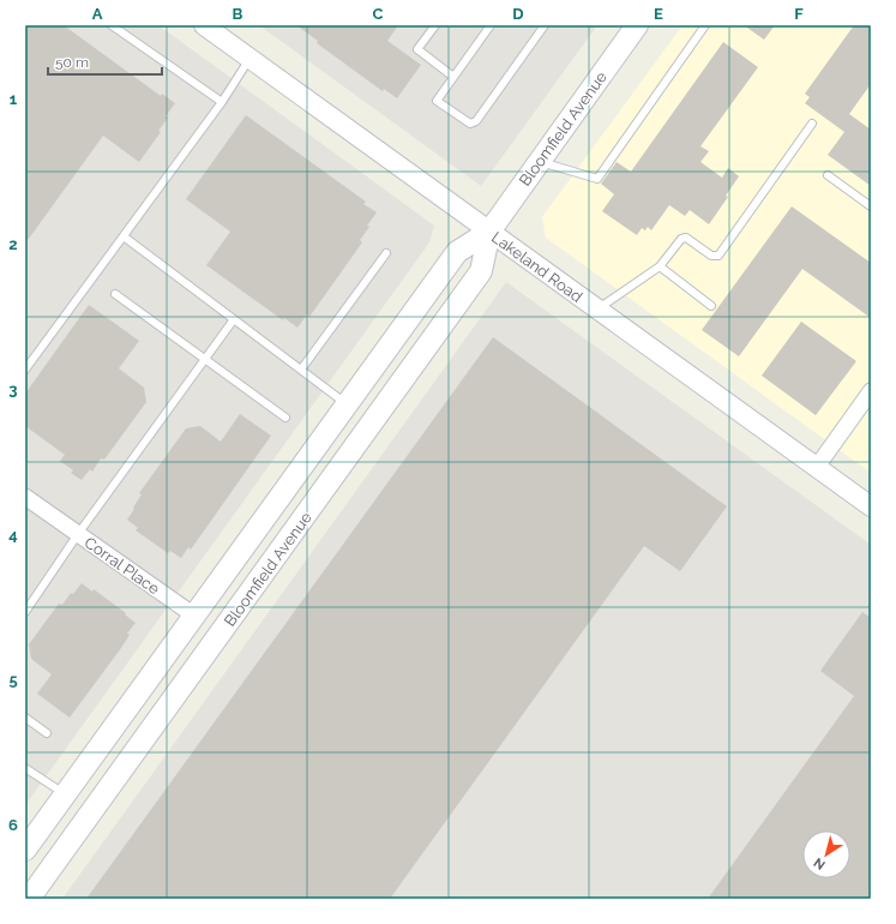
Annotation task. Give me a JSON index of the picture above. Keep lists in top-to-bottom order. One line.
{"streets":{"main road":["Bloomfield Avenue","Corral Place"],"street":["Lakeland Road"]},"crossings":[["Bloomfield Avenue","Lakeland Road"],["Bloomfield Avenue","Corral Place"]],"scale_bar":"50 m","north":"bottom left","grid":{"columns":["A","B","C","D","E","F"],"rows":["1","2","3","4","5","6"]}}
